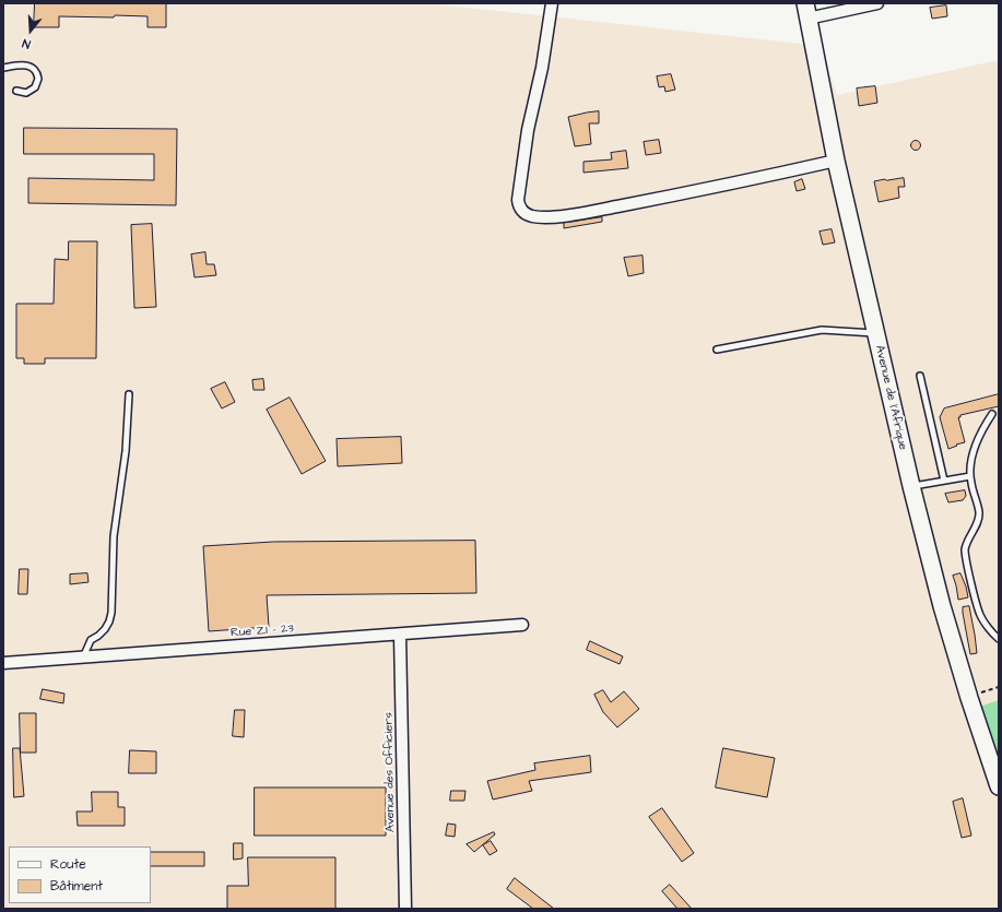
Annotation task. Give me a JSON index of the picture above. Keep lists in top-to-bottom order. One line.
{"streets":{"main road":["Avenue de l'Afrique"],"street":["Rue ZI - 23","Avenue des Officiers"]},"crossings":[["Rue ZI - 23","Avenue des Officiers"]],"legend":["Route","Bâtiment"],"north":"bottom"}
